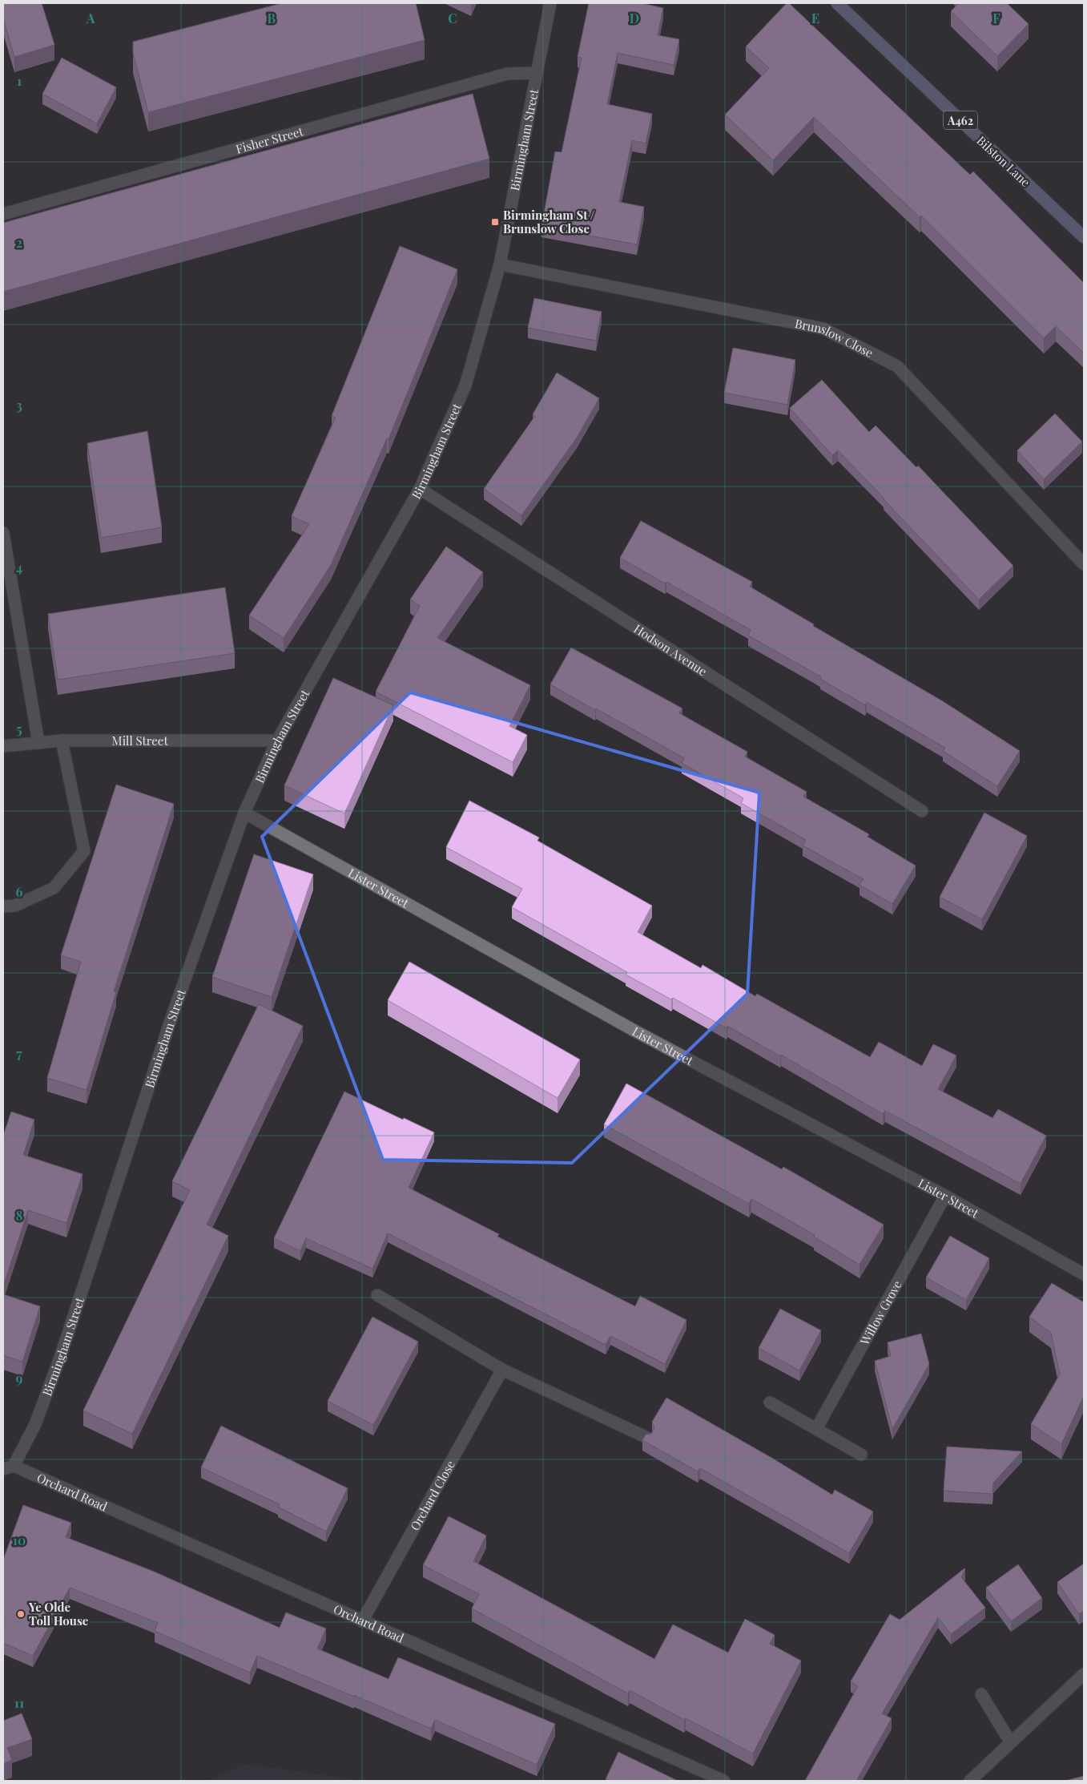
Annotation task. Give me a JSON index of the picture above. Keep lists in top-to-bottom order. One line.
{"streets":{"main road":["A462","Bilston Lane"],"street":["Fisher Street","Birmingham Street","Brunslow Close","Hodson Avenue","Mill Street","Lister Street","Willow Grove","Orchard Road","Orchard Close"]},"crossings":[["Fisher Street","Birmingham Street"],["Birmingham Street","Brunslow Close"],["Birmingham Street","Hodson Avenue"],["Birmingham Street","Mill Street"],["Birmingham Street","Lister Street"],["Birmingham Street","Orchard Road"],["Lister Street","Willow Grove"],["Orchard Road","Orchard Close"]],"places":{"transit":["Birmingham St / Brunslow Close"],"other":["Ye Olde Toll House"]},"grid":{"columns":["A","B","C","D","E","F"],"rows":["1","2","3","4","5","6","7","8","9","10","11"]}}
